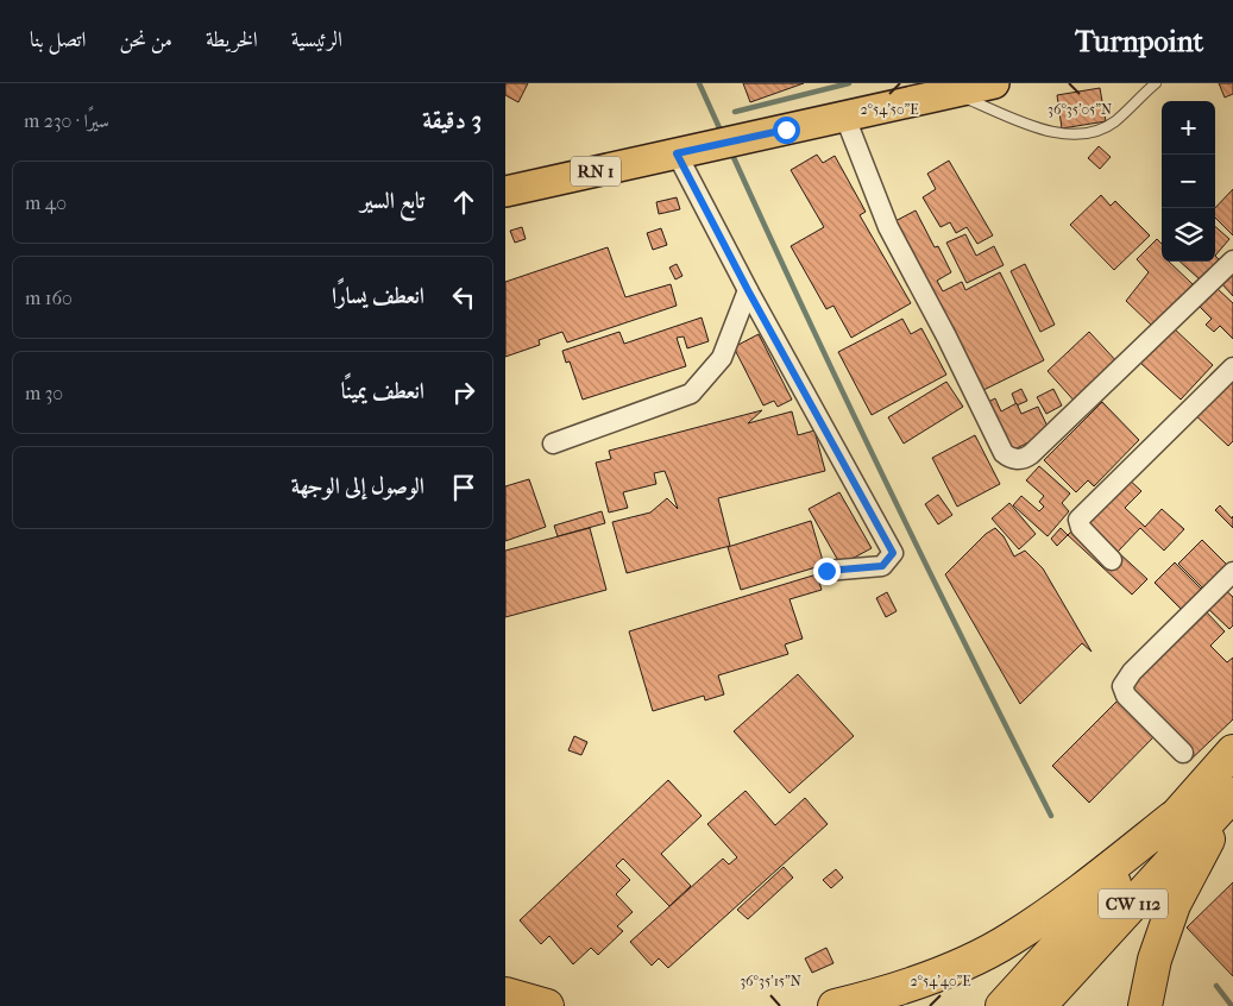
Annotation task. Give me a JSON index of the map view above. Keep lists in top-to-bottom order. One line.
{"streets":{"highway":["CW 112"],"main road":["RN 1"]},"page":{"header":"Turnpoint","nav":["الرئيسية","الخريطة","من نحن","اتصل بنا"],"heading":["3 دقيقة","سيرًا · 230 m"],"map_buttons":["+","−"],"list":[["تابع السير","40 m"],["انعطف يسارًا","160 m"],["انعطف يمينًا","30 m"],"الوصول إلى الوجهة"]},"coordinates":["2°54'50\"E","36°35'05\"N","36°35'15\"N","2°54'40\"E"]}
